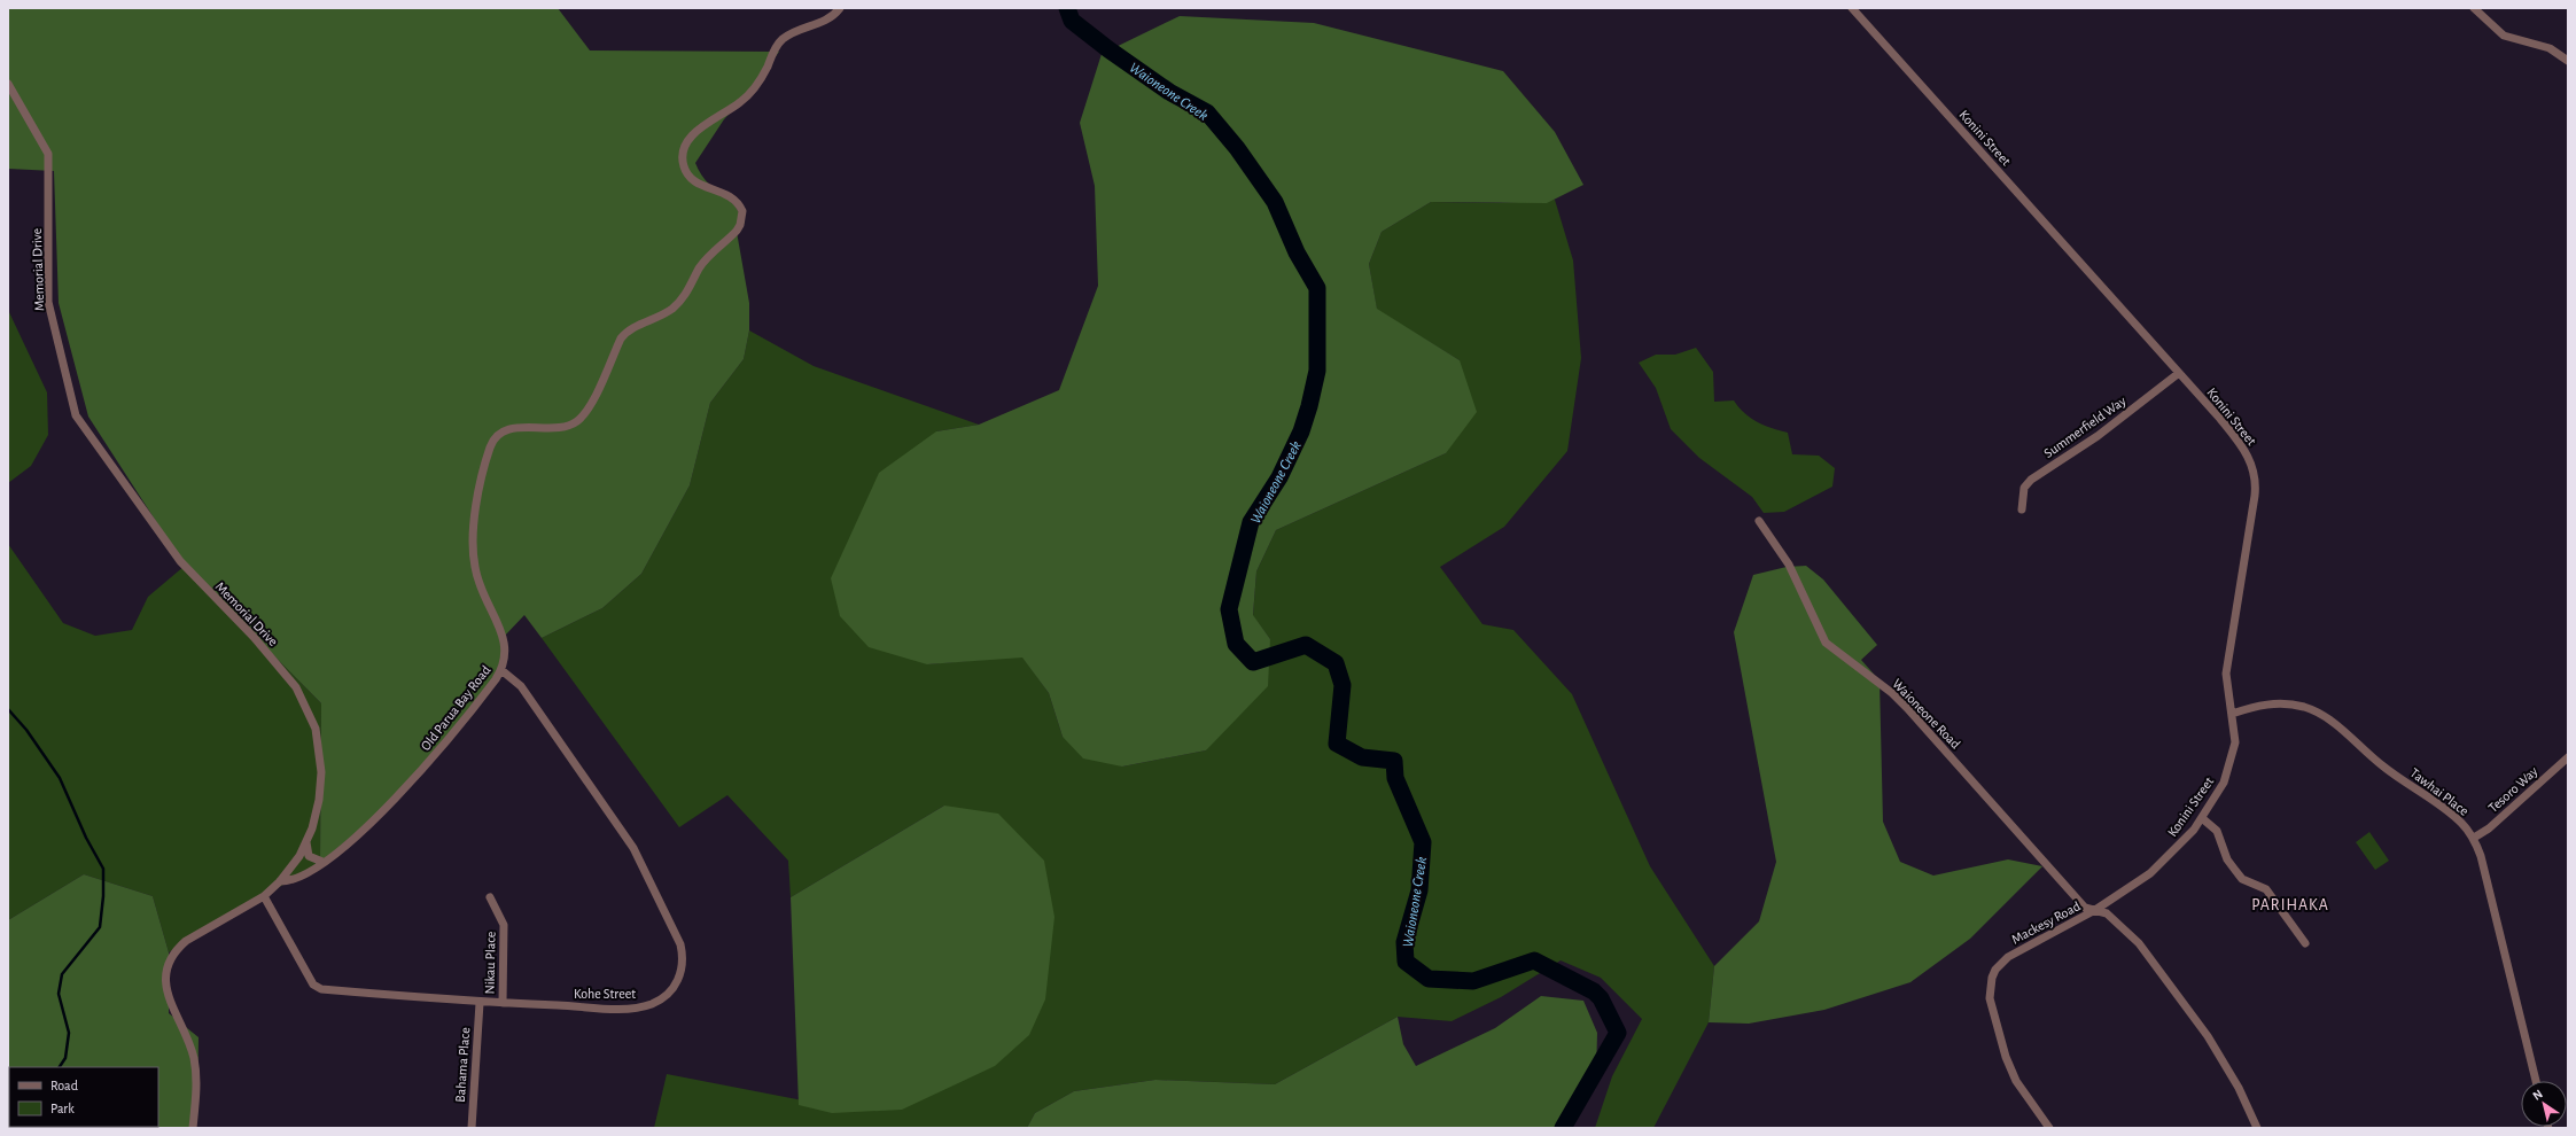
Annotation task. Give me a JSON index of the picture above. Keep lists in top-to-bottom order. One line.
{"streets":{"street":["Konini Street","Memorial Drive","Summerfield Way","Old Parua Bay Road","Waioneone Road","Tesoro Way","Tawhai Place","Mackesy Road","Nikau Place","Kohe Street","Bahama Place"]},"crossings":[["Konini Street","Summerfield Way"],["Konini Street","Waioneone Road"],["Konini Street","Tawhai Place"],["Konini Street","Mackesy Road"],["Memorial Drive","Old Parua Bay Road"],["Memorial Drive","Kohe Street"],["Old Parua Bay Road","Kohe Street"],["Waioneone Road","Mackesy Road"],["Tesoro Way","Tawhai Place"],["Nikau Place","Kohe Street"],["Kohe Street","Bahama Place"]],"districts":["PARIHAKA"],"water":["Waioneone Creek"],"legend":["Road","Park"],"north":"top left"}
